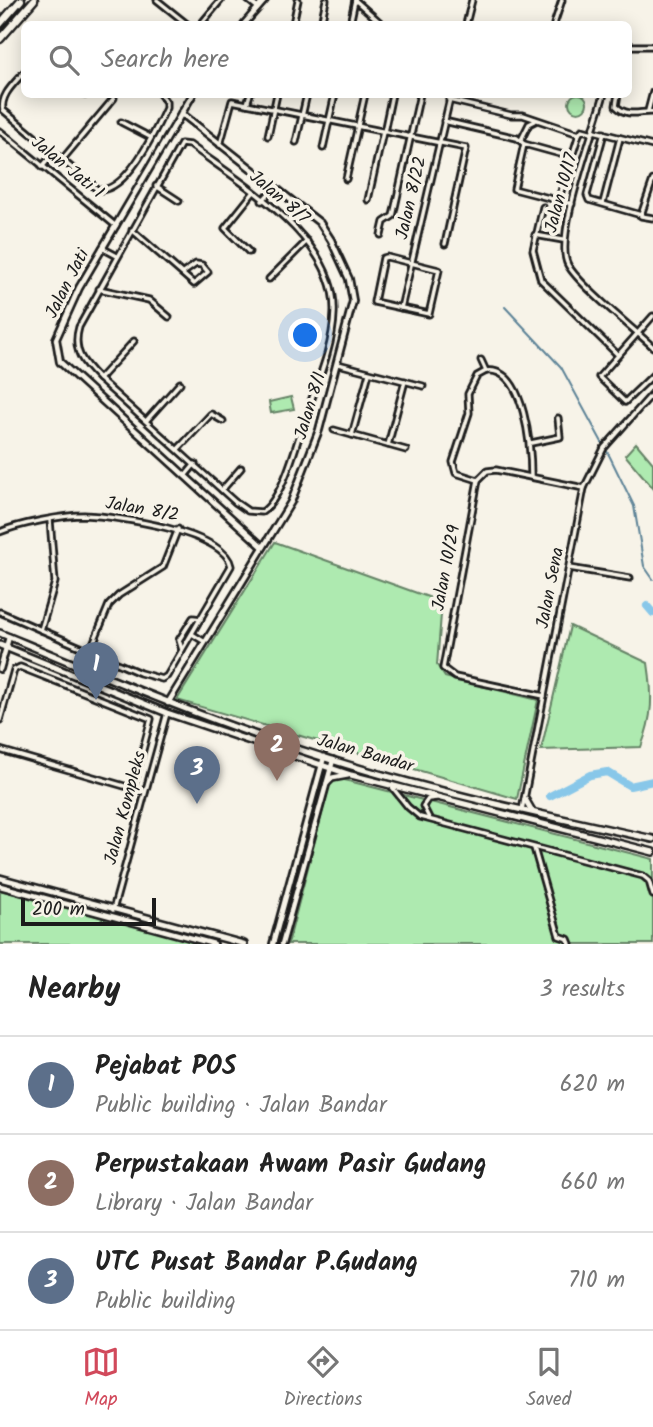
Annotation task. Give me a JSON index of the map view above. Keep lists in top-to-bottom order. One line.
{"streets":{"main road":["Jalan Bandar"],"street":["Jalan Jati 1","Jalan 10/17","Jalan 8/7","Jalan 8/22","Jalan Jati","Jalan 8/1","Jalan 8/2","Jalan 10/29","Jalan Sena","Jalan Kompleks"]},"crossings":[["Jalan Jati 1","Jalan Jati"],["Jalan Jati","Jalan 8/1"],["Jalan 8/1","Jalan Bandar"],["Jalan 10/29","Jalan Sena"],["Jalan Sena","Jalan Bandar"],["Jalan Bandar","Jalan Kompleks"]],"scale_bar":"200 m","page":{"search":"Search here","pins":["1","2","3"],"scale":"200 m","heading":["Nearby","3 results"],"list":[{"mark":"1","name":"Pejabat POS","note":"Public building · Jalan Bandar","value":"620 m"},{"mark":"2","name":"Perpustakaan Awam Pasir Gudang","note":"Library · Jalan Bandar","value":"660 m"},{"mark":"3","name":"UTC Pusat Bandar P.Gudang","note":"Public building","value":"710 m"}],"nav":["Map","Directions","Saved"]}}
